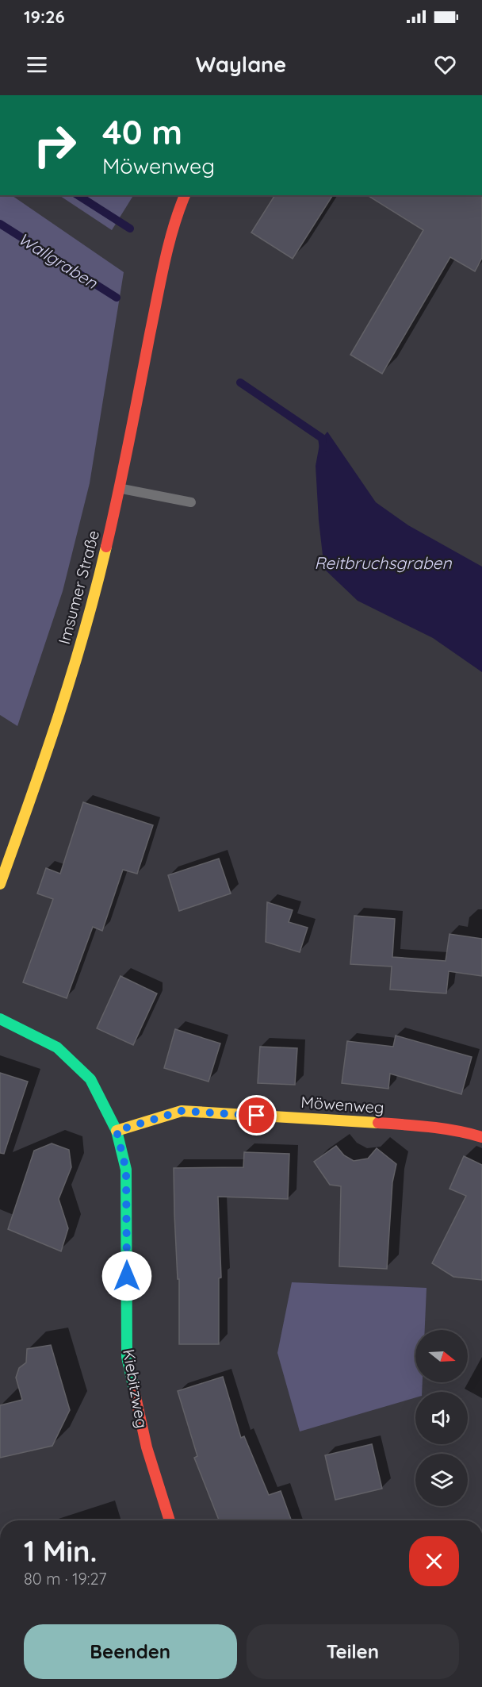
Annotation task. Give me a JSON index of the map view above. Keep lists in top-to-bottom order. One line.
{"streets":{"street":["Imsumer Straße","Möwenweg","Kiebitzweg"]},"crossings":[["Möwenweg","Kiebitzweg"]],"water":["Wallgraben","Reitbruchsgraben"],"north":"right","page":{"status":"19:26","header":"Waylane","turn":["40 m","Möwenweg"],"heading":["1 Min.","80 m · 19:27"],"buttons":["Beenden","Teilen"]}}
